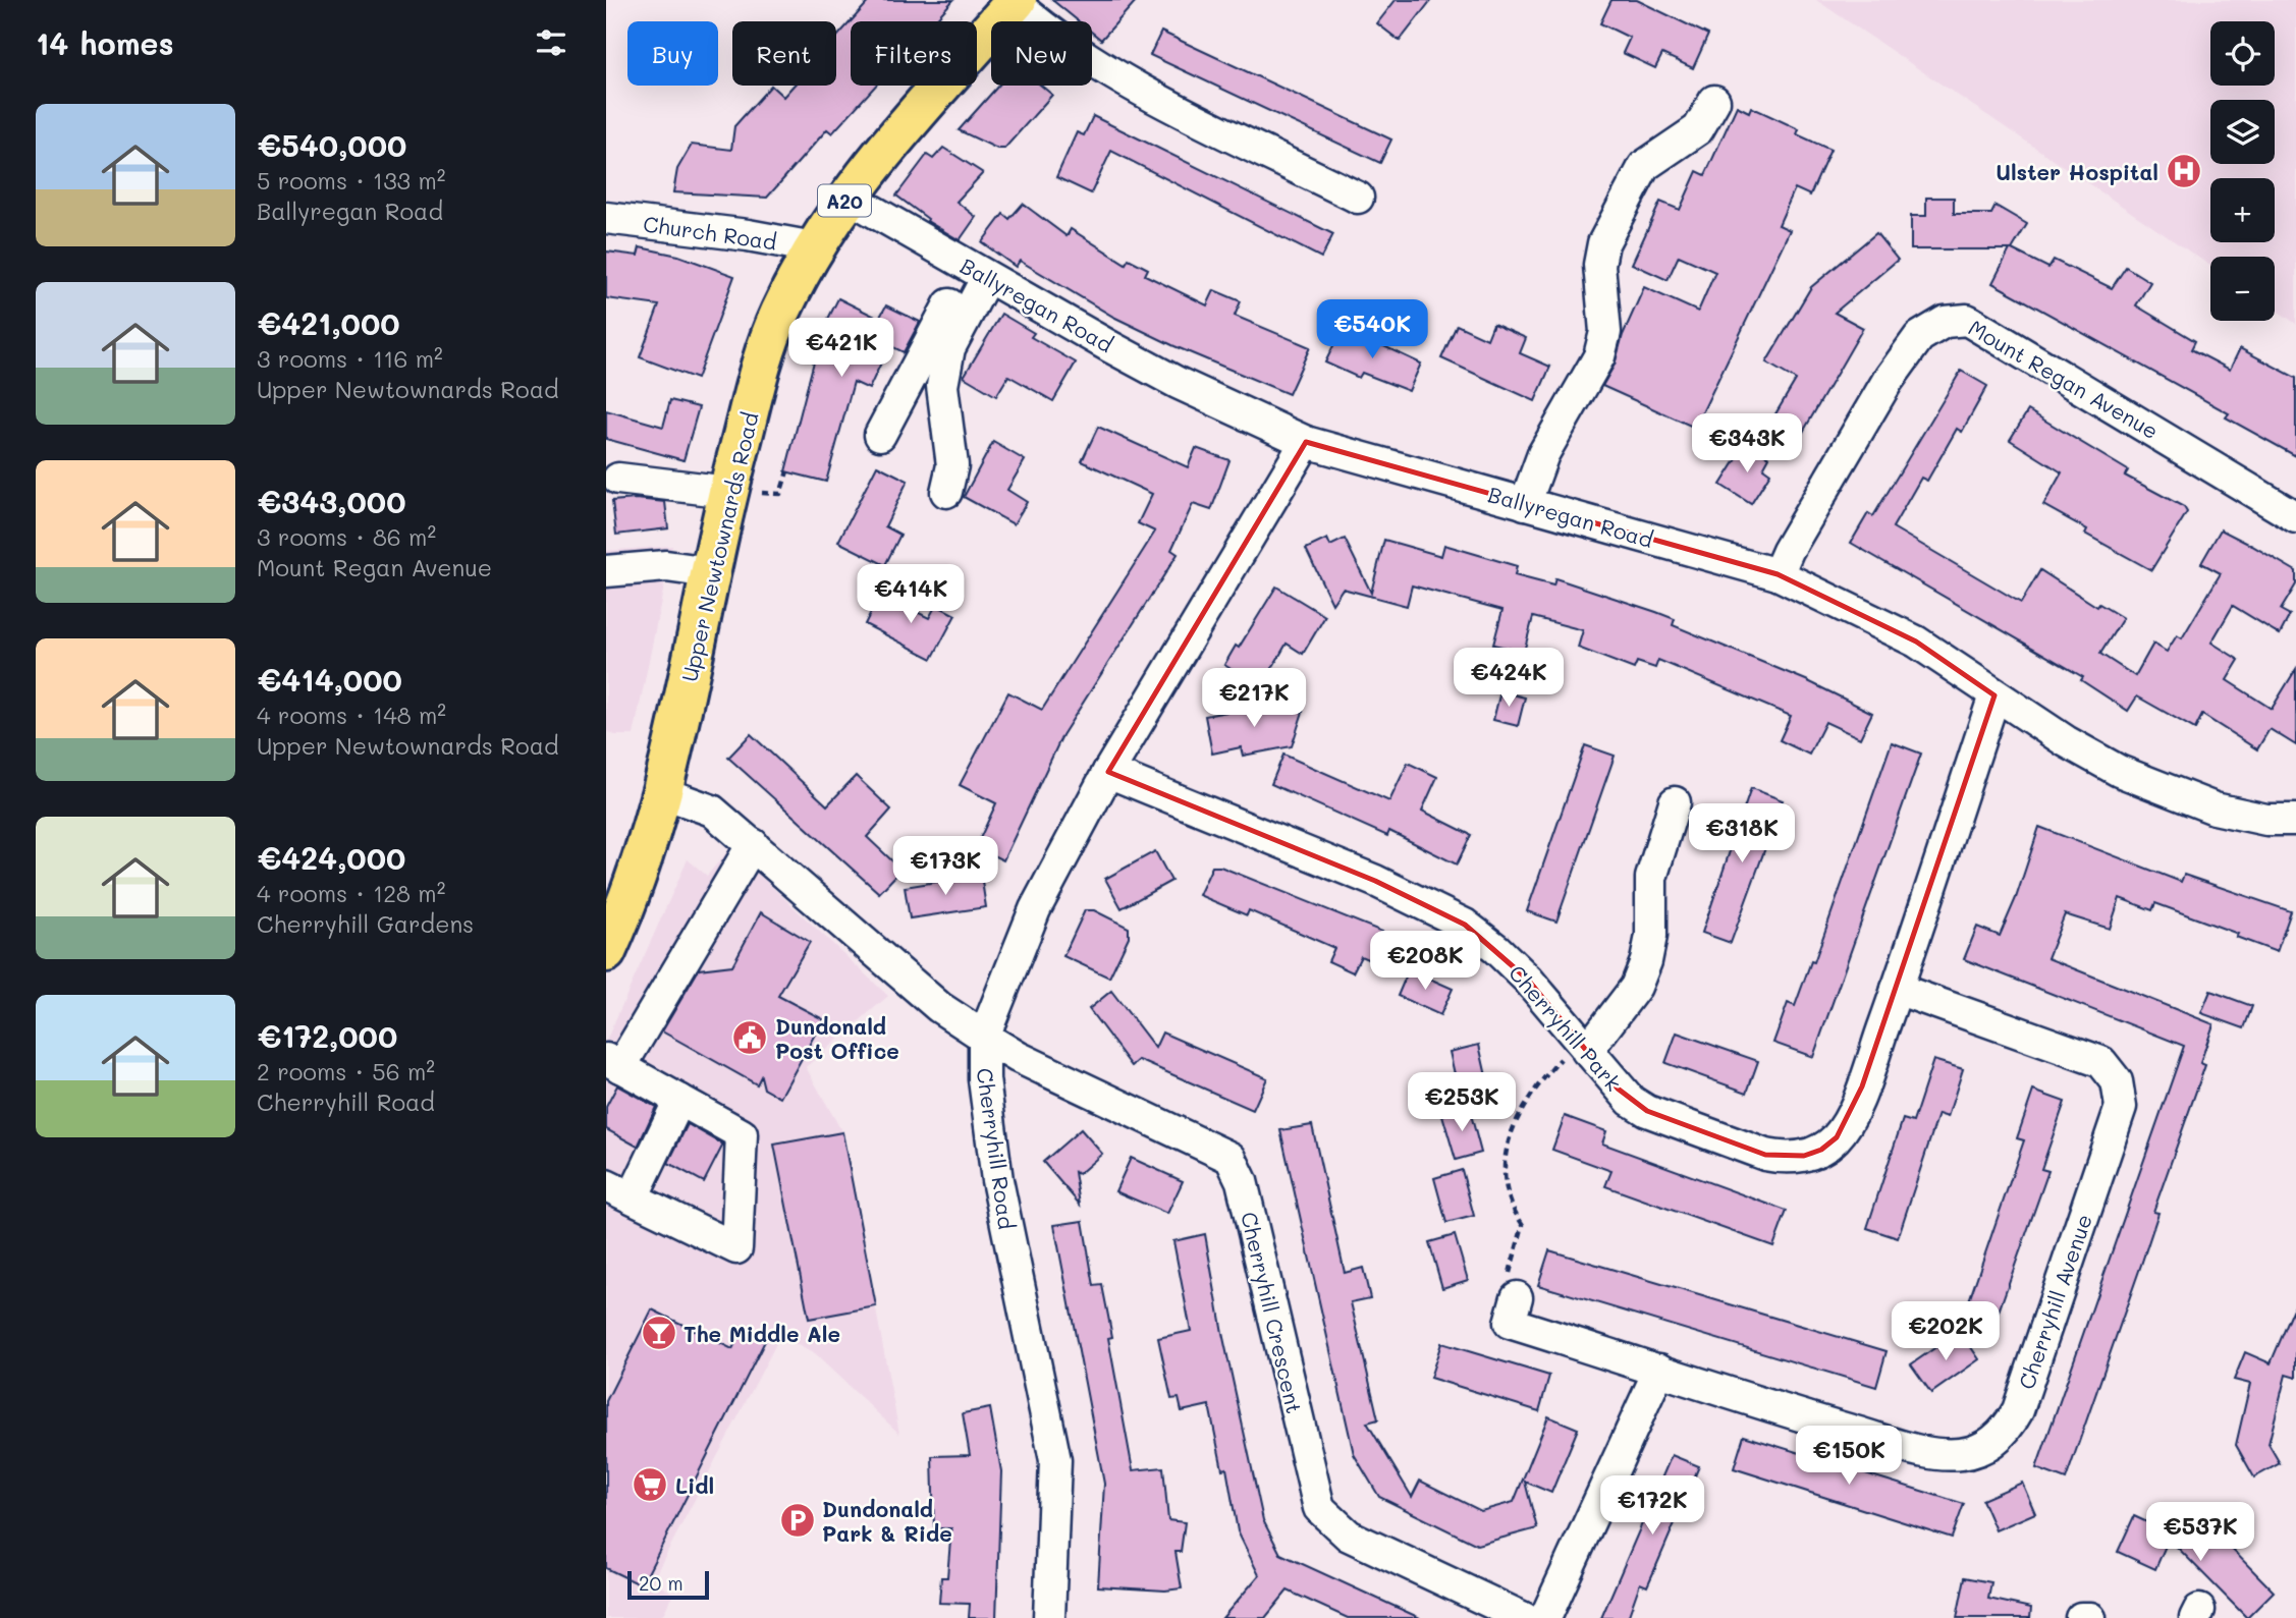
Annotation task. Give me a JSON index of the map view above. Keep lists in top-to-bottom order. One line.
{"streets":{"highway":["A20","Upper Newtownards Road"],"street":["Church Road","Ballyregan Road","Mount Regan Avenue","Cherryhill Park","Cherryhill Road","Cherryhill Avenue","Cherryhill Crescent"]},"crossings":[["Church Road","Upper Newtownards Road"],["Ballyregan Road","Mount Regan Avenue"],["Ballyregan Road","Upper Newtownards Road"],["Ballyregan Road","Cherryhill Park"],["Upper Newtownards Road","Cherryhill Road"],["Cherryhill Park","Cherryhill Avenue"],["Cherryhill Road","Cherryhill Crescent"]],"places":{"hospital":["Ulster Hospital"],"public building":["Dundonald Post Office"],"bar":["The Middle Ale"],"supermarket":["Lidl"],"parking":["Dundonald Park & Ride"]},"scale_bar":"20 m","page":{"heading":"14 homes","map_buttons":["+","−"],"chip":["Buy","Rent","Filters","New"],"list":[{"name":"€540,000","note":"5 rooms · 133 m² · Ballyregan Road"},{"name":"€421,000","note":"3 rooms · 116 m² · Upper Newtownards Road"},{"name":"€343,000","note":"3 rooms · 86 m² · Mount Regan Avenue"},{"name":"€414,000","note":"4 rooms · 148 m² · Upper Newtownards Road"},{"name":"€424,000","note":"4 rooms · 128 m² · Cherryhill Gardens"},{"name":"€172,000","note":"2 rooms · 56 m² · Cherryhill Road"}],"price":["€540K","€421K","€343K","€414K","€424K","€217K","€318K","€173K","€208K","€253K","€202K","€150K","€172K","€537K"],"scale":"20 m"}}
